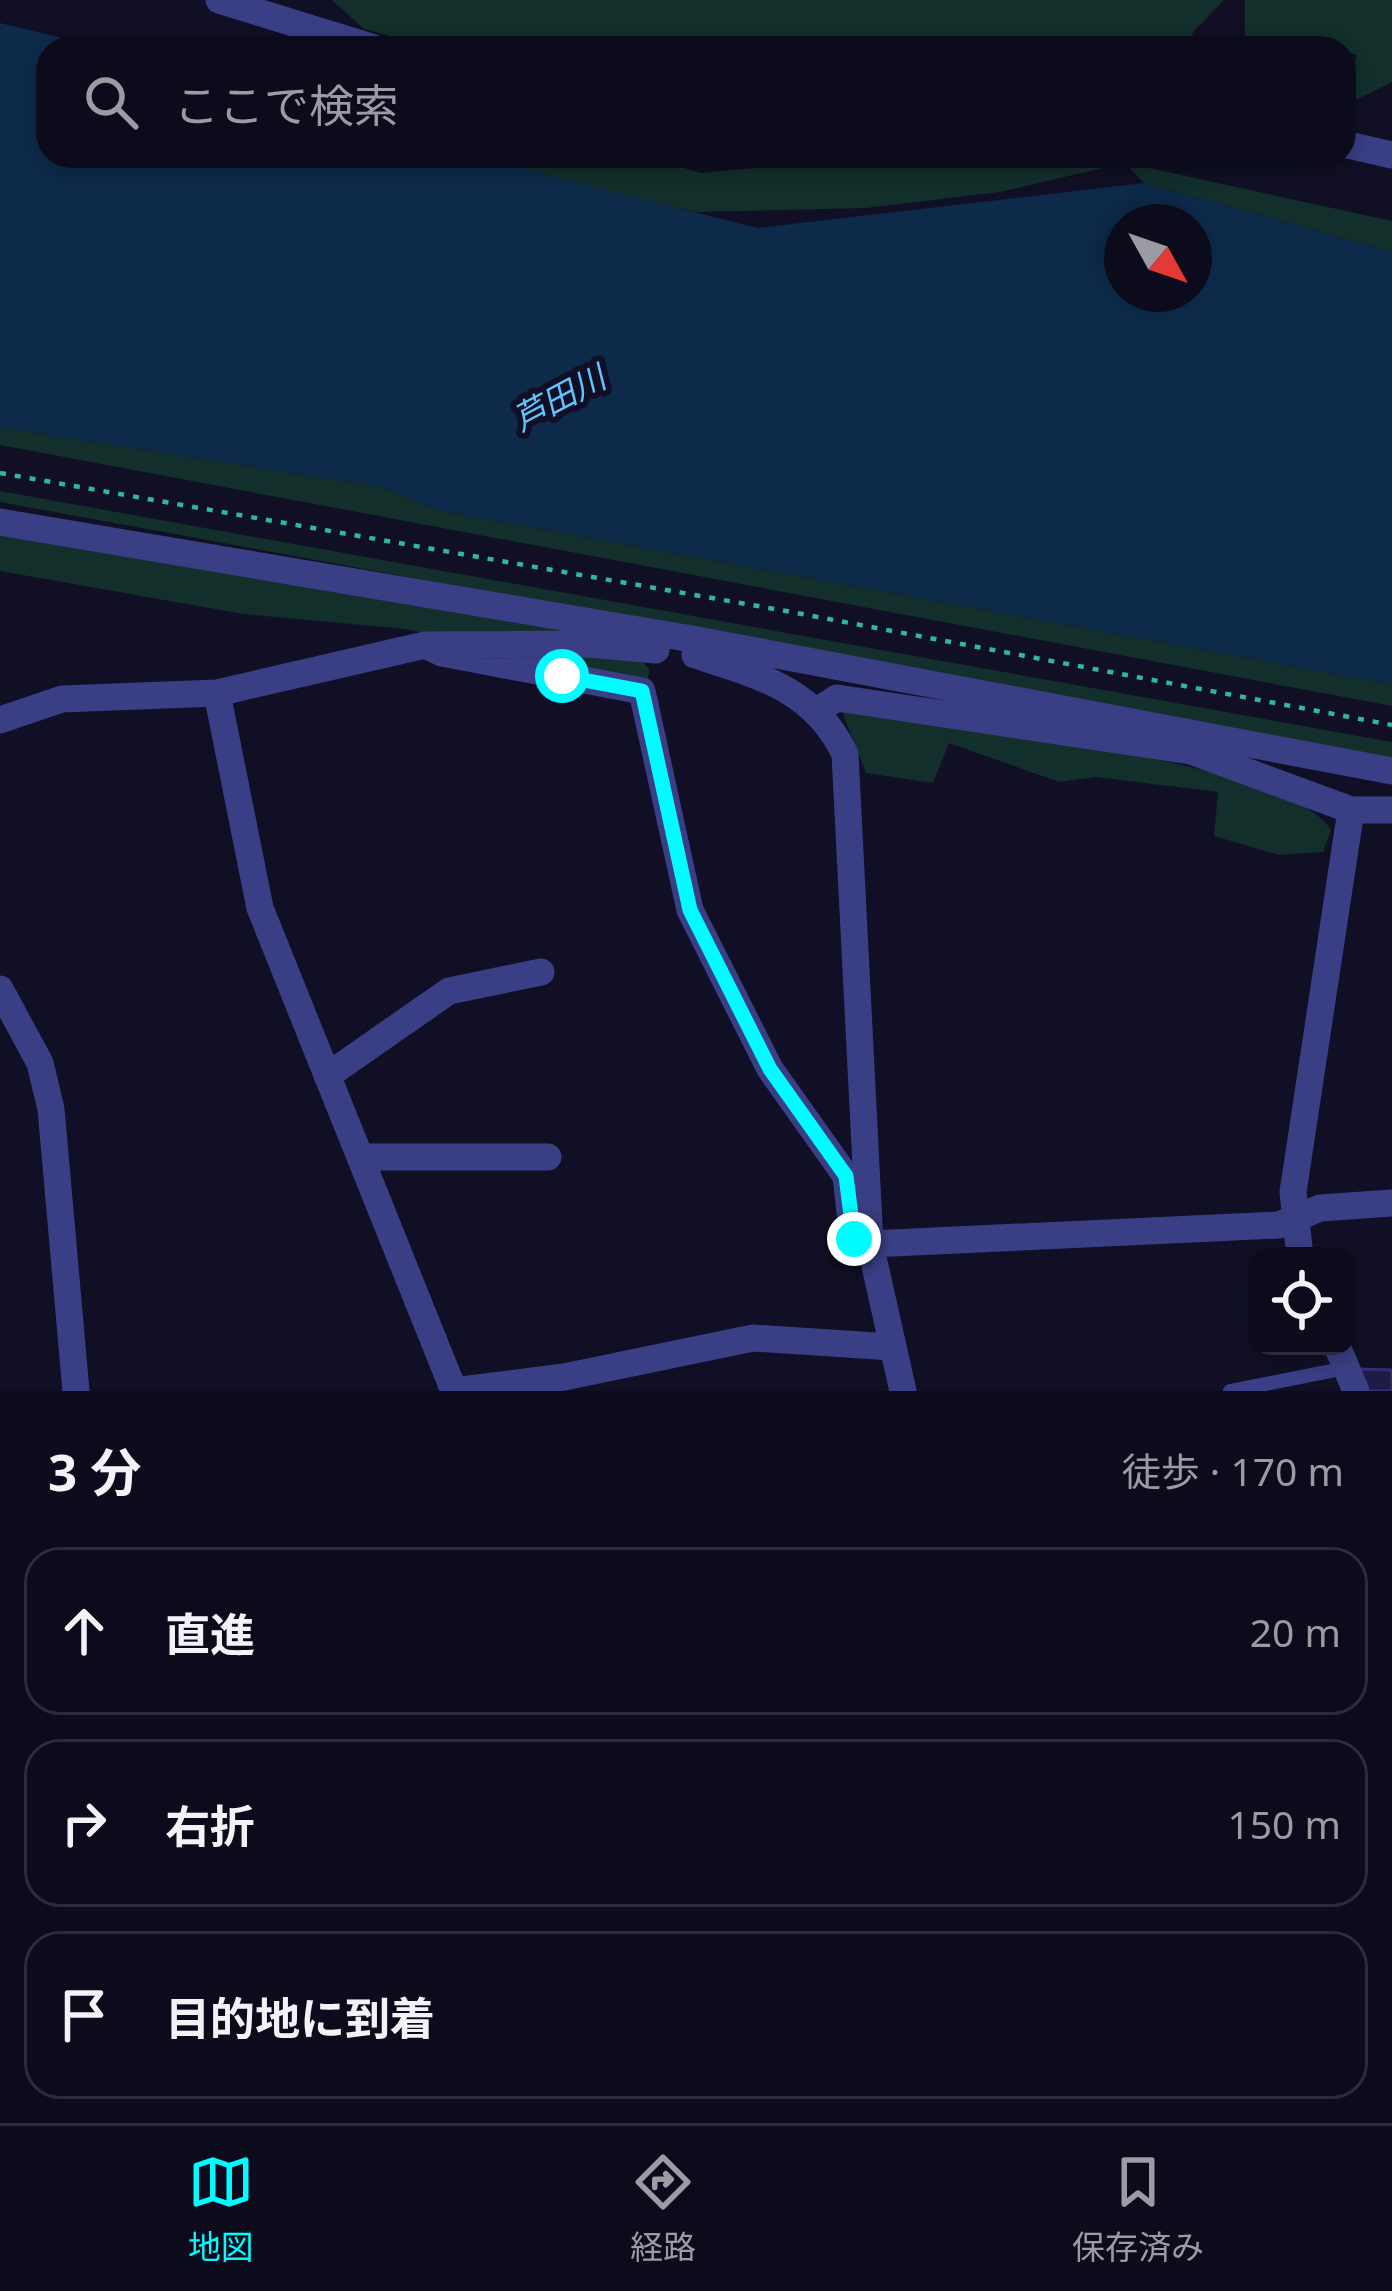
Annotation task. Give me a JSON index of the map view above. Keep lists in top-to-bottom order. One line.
{"water":["芦田川"],"north":"bottom right","page":{"search":"ここで検索","heading":["3 分","徒歩 · 170 m"],"list":[["直進","20 m"],["右折","150 m"],"目的地に到着"],"nav":["地図","経路","保存済み"]}}
